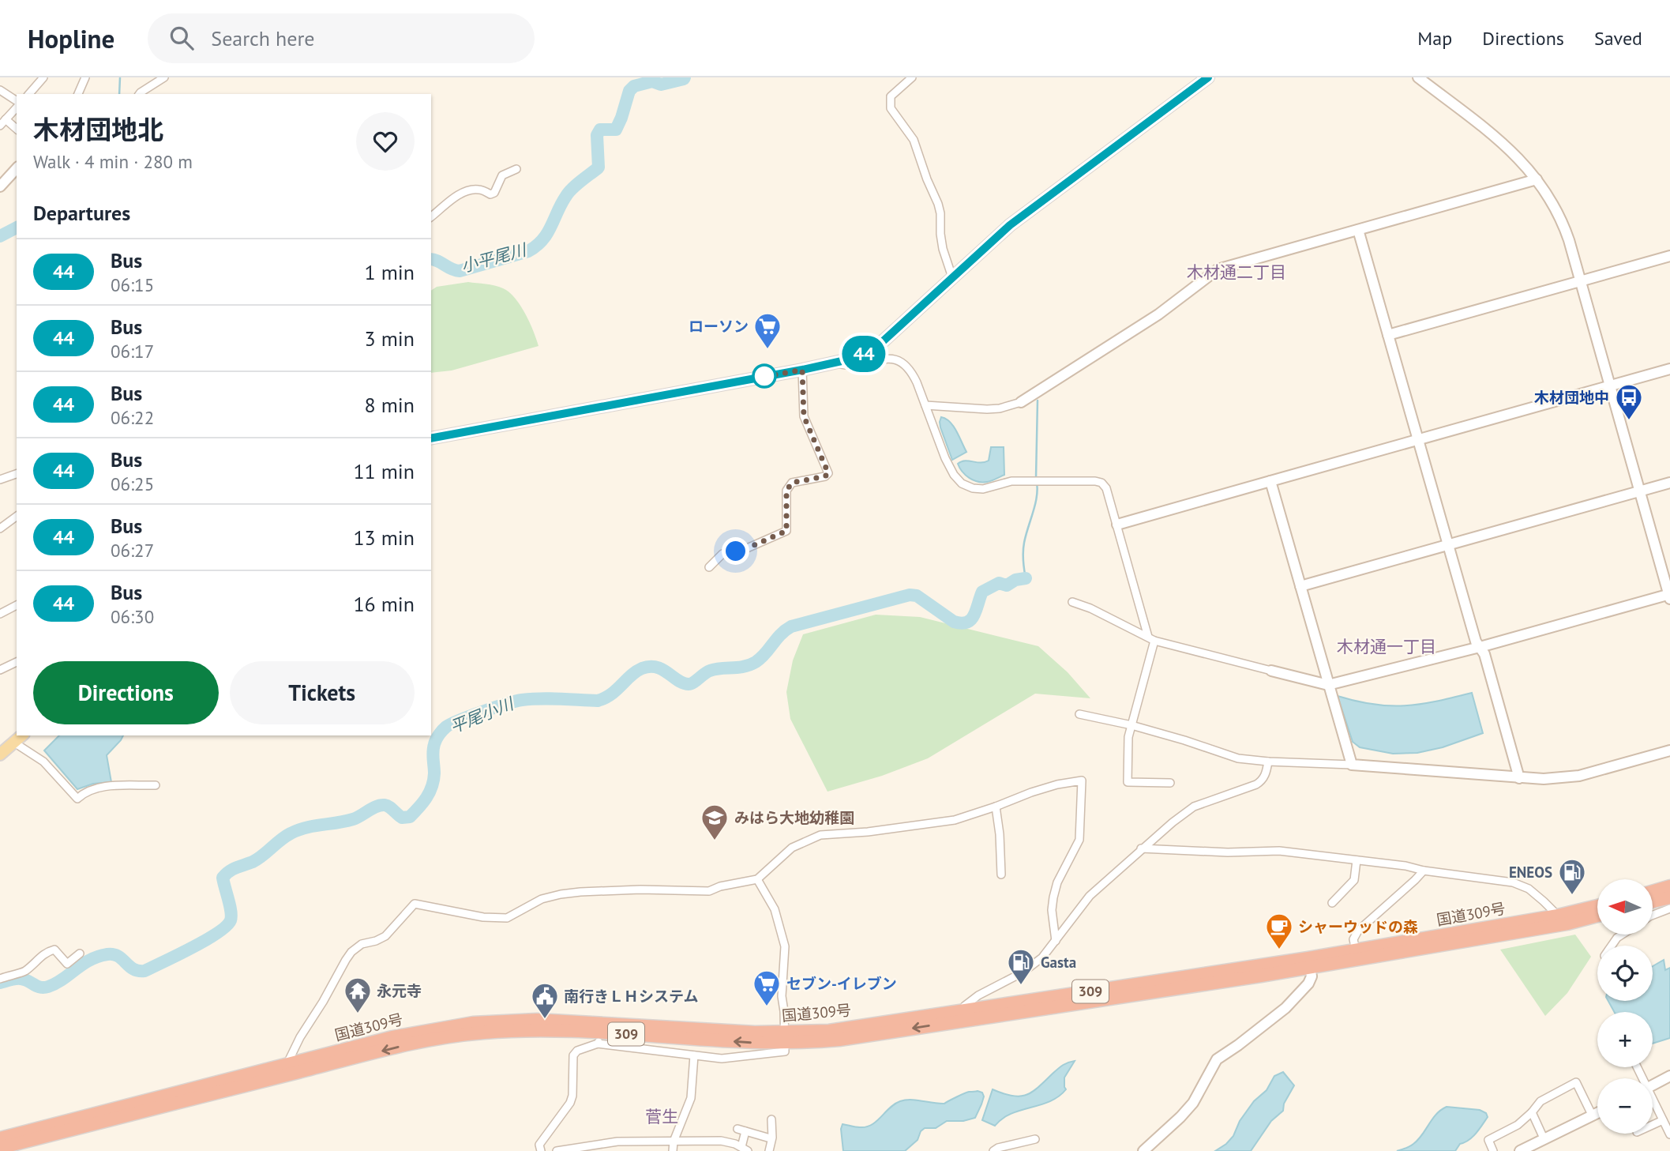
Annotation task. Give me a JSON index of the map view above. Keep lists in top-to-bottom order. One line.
{"streets":{"highway":["国道309号","309"]},"districts":["木材通二丁目","木材通一丁目","菅生"],"water":["小平尾川","平尾小川"],"places":{"supermarket":["ローソン","セブン-イレブン"],"bus stop":["木材団地中"],"school or university":["みはら大地幼稚園"],"fuel station":["ENEOS","Gasta"],"cafe":["シャーウッドの森"],"temple":["永元寺"],"public building":["南行きＬＨシステム"]},"lines":["bus line 44"],"north":"left","page":{"header":"Hopline","search":"Search here","nav":["Map","Directions","Saved"],"on_map":"44","heading":[["木材団地北","Walk · 4 min · 280 m"],"Departures"],"list":[{"mark":"44","name":"Bus","note":"06:15","value":"1 min"},{"mark":"44","name":"Bus","note":"06:17","value":"3 min"},{"mark":"44","name":"Bus","note":"06:22","value":"8 min"},{"mark":"44","name":"Bus","note":"06:25","value":"11 min"},{"mark":"44","name":"Bus","note":"06:27","value":"13 min"},{"mark":"44","name":"Bus","note":"06:30","value":"16 min"}],"buttons":["Directions","Tickets"],"map_buttons":["+","−"]}}
